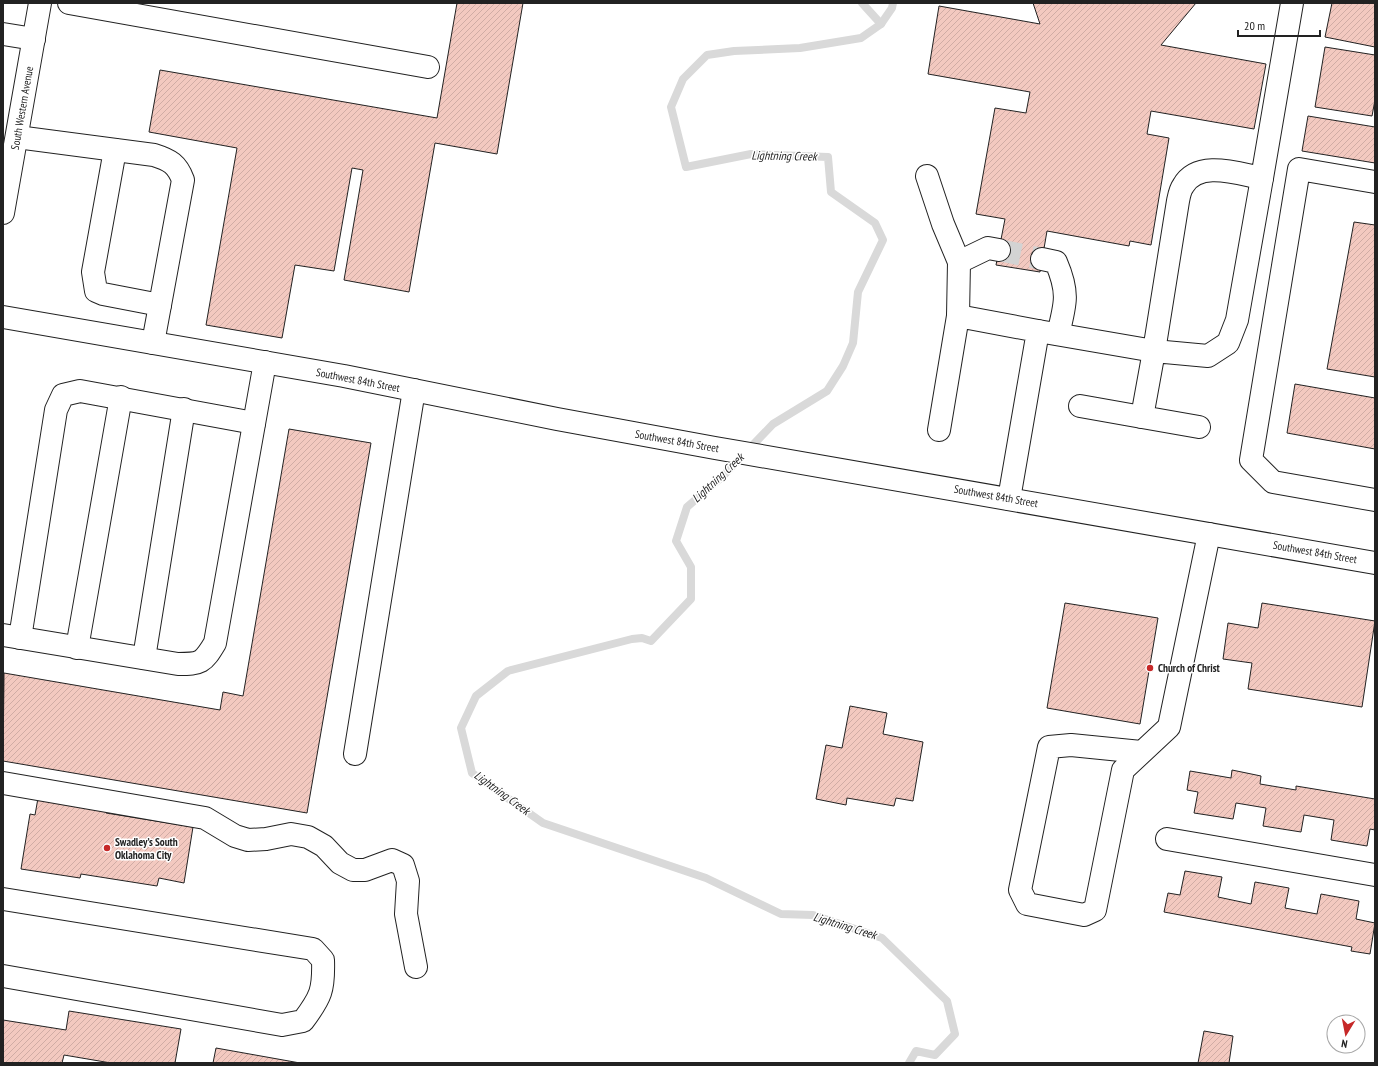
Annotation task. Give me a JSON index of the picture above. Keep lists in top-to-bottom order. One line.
{"streets":{"street":["South Western Avenue","Southwest 84th Street"]},"water":["Lightning Creek"],"places":["Church of Christ","Swadley’s South Oklahoma City"],"scale_bar":"20 m","north":"bottom"}
